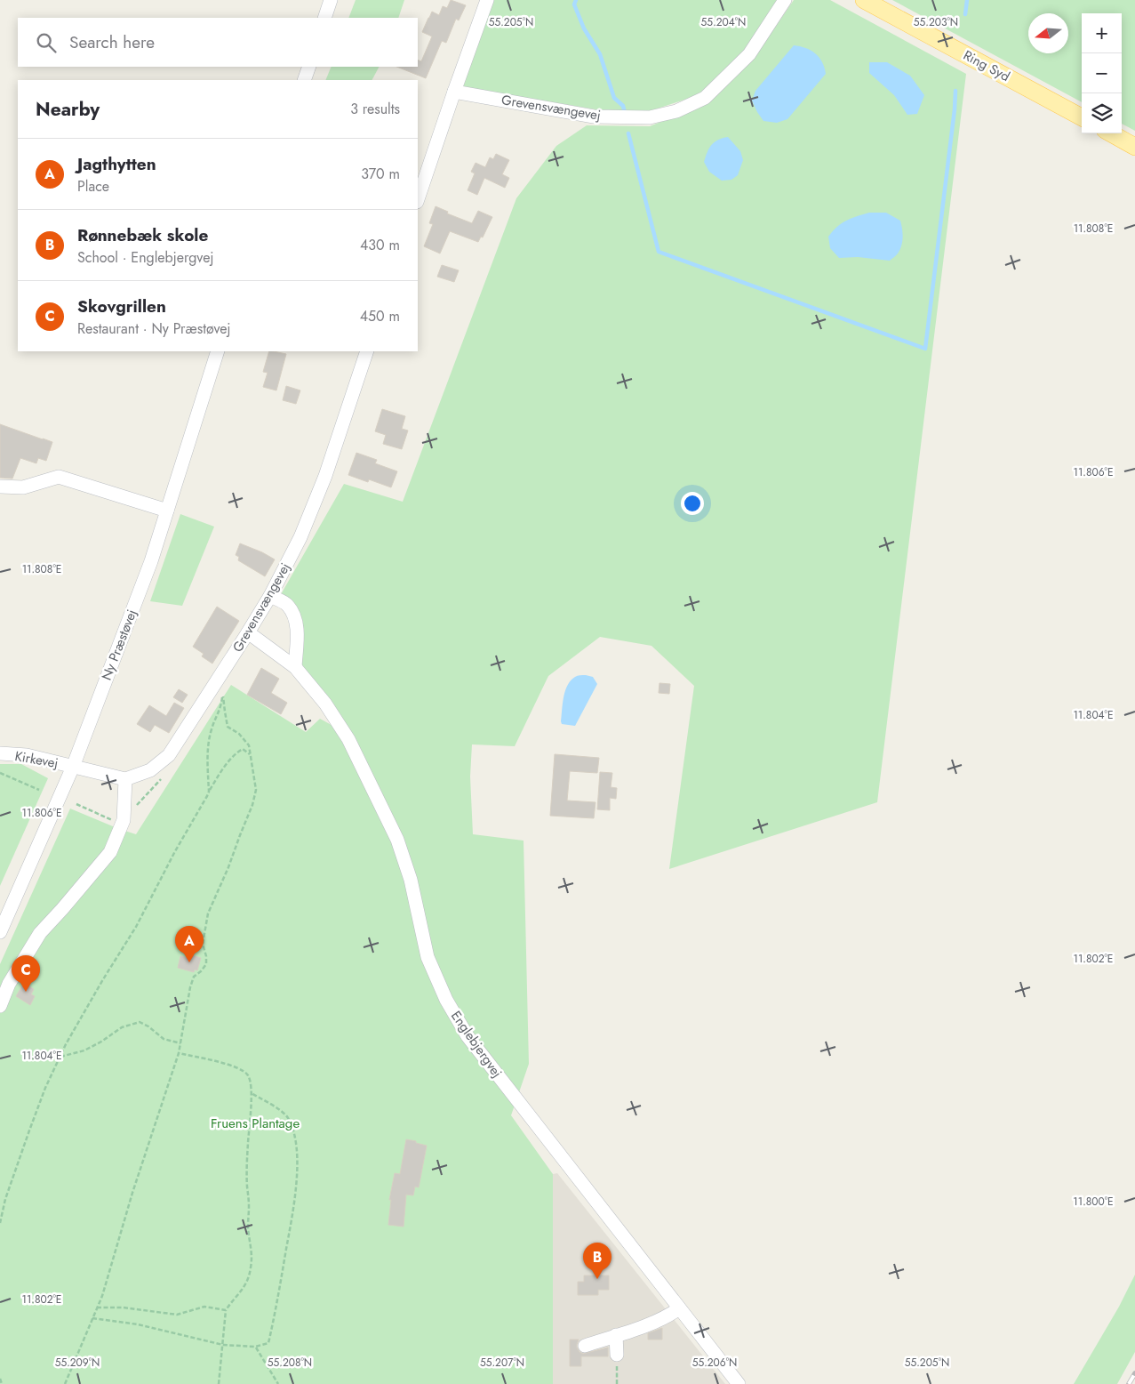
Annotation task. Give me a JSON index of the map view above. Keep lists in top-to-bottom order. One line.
{"streets":{"main road":["Ring Syd"],"street":["Grevensvængevej","Ny Præstøvej","Kirkevej","Englebjergvej"]},"crossings":[["Grevensvængevej","Englebjergvej"],["Ny Præstøvej","Kirkevej"]],"parks":["Fruens Plantage"],"north":"left","page":{"map_buttons":["+","−"],"search":"Search here","heading":["Nearby","3 results"],"list":[{"mark":"A","name":"Jagthytten","note":"Place","value":"370 m"},{"mark":"B","name":"Rønnebæk skole","note":"School · Englebjergvej","value":"430 m"},{"mark":"C","name":"Skovgrillen","note":"Restaurant · Ny Præstøvej","value":"450 m"}],"pins":["A","C","B"]},"coordinates":["55.204°N","55.205°N","55.203°N","11.808°E","11.806°E","11.804°E","11.802°E","11.800°E","55.209°N","55.208°N","55.207°N","55.206°N"]}
